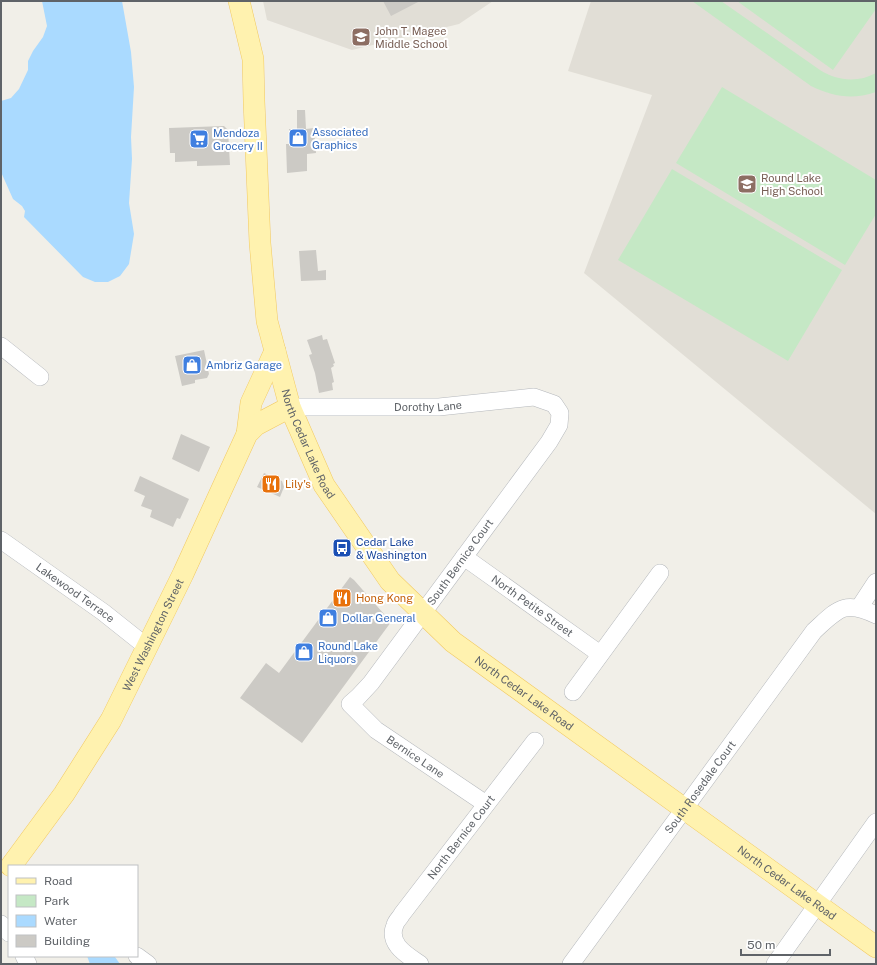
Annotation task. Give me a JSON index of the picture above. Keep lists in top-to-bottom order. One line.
{"streets":{"main road":["North Cedar Lake Road","West Washington Street"],"street":["Dorothy Lane","South Bernice Court","Lakewood Terrace","North Petite Street","Bernice Lane","South Rosedale Court","North Bernice Court"]},"crossings":[["Dorothy Lane","North Cedar Lake Road"],["Dorothy Lane","South Bernice Court"],["Dorothy Lane","West Washington Street"],["North Cedar Lake Road","South Bernice Court"],["North Cedar Lake Road","West Washington Street"],["North Cedar Lake Road","South Rosedale Court"],["South Bernice Court","North Petite Street"],["South Bernice Court","Bernice Lane"],["Lakewood Terrace","West Washington Street"],["Bernice Lane","North Bernice Court"]],"places":{"school or university":["John T. Magee Middle School","Round Lake High School"],"shop":["Associated Graphics","Ambriz Garage","Dollar General","Round Lake Liquors"],"supermarket":["Mendoza Grocery II"],"restaurant":["Lily's","Hong Kong"],"bus stop":["Cedar Lake & Washington"]},"legend":["Road","Park","Water","Building"],"scale_bar":"50 m"}
